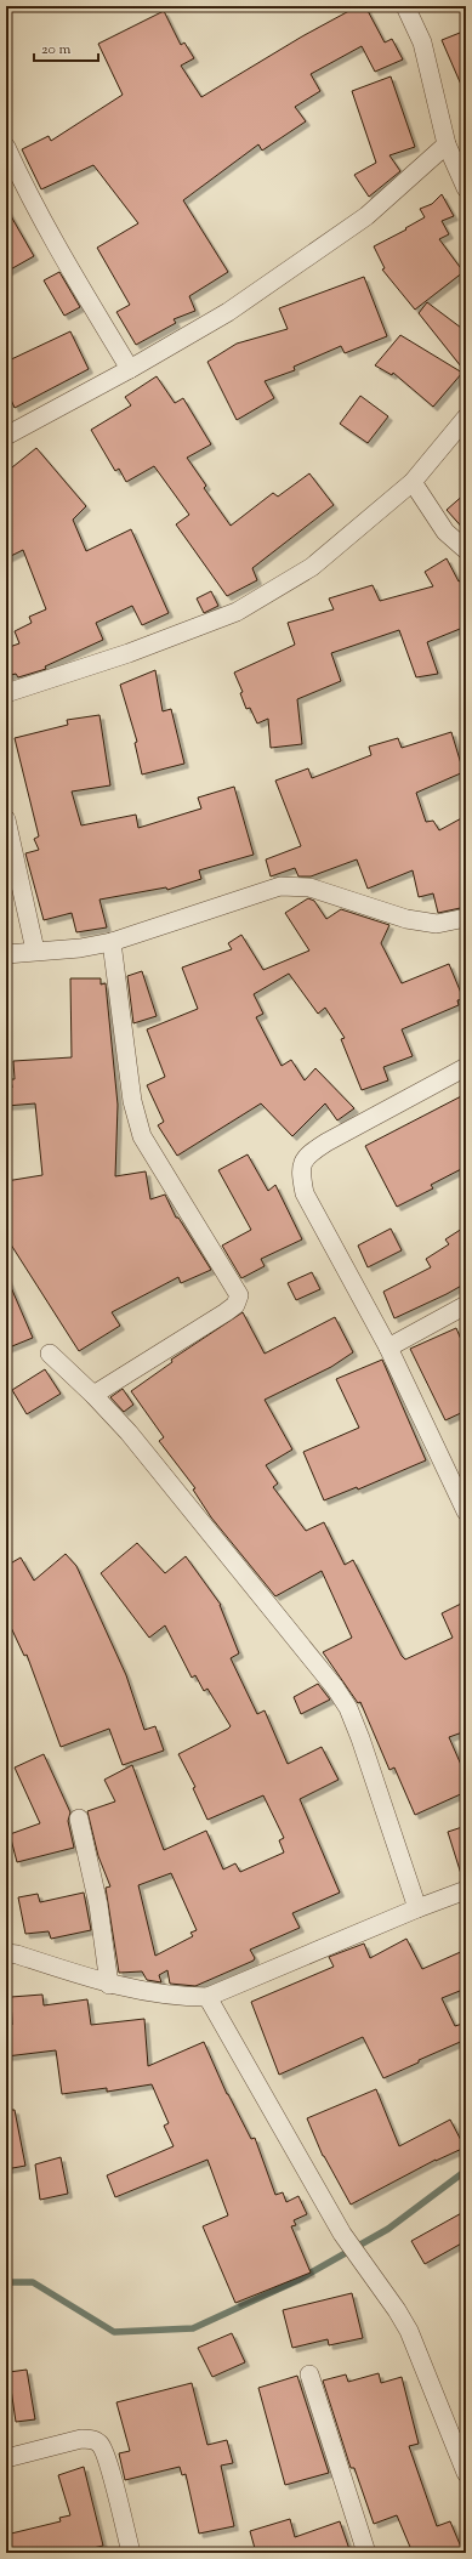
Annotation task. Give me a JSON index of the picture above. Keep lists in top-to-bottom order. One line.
{"scale_bar":"20 m"}
